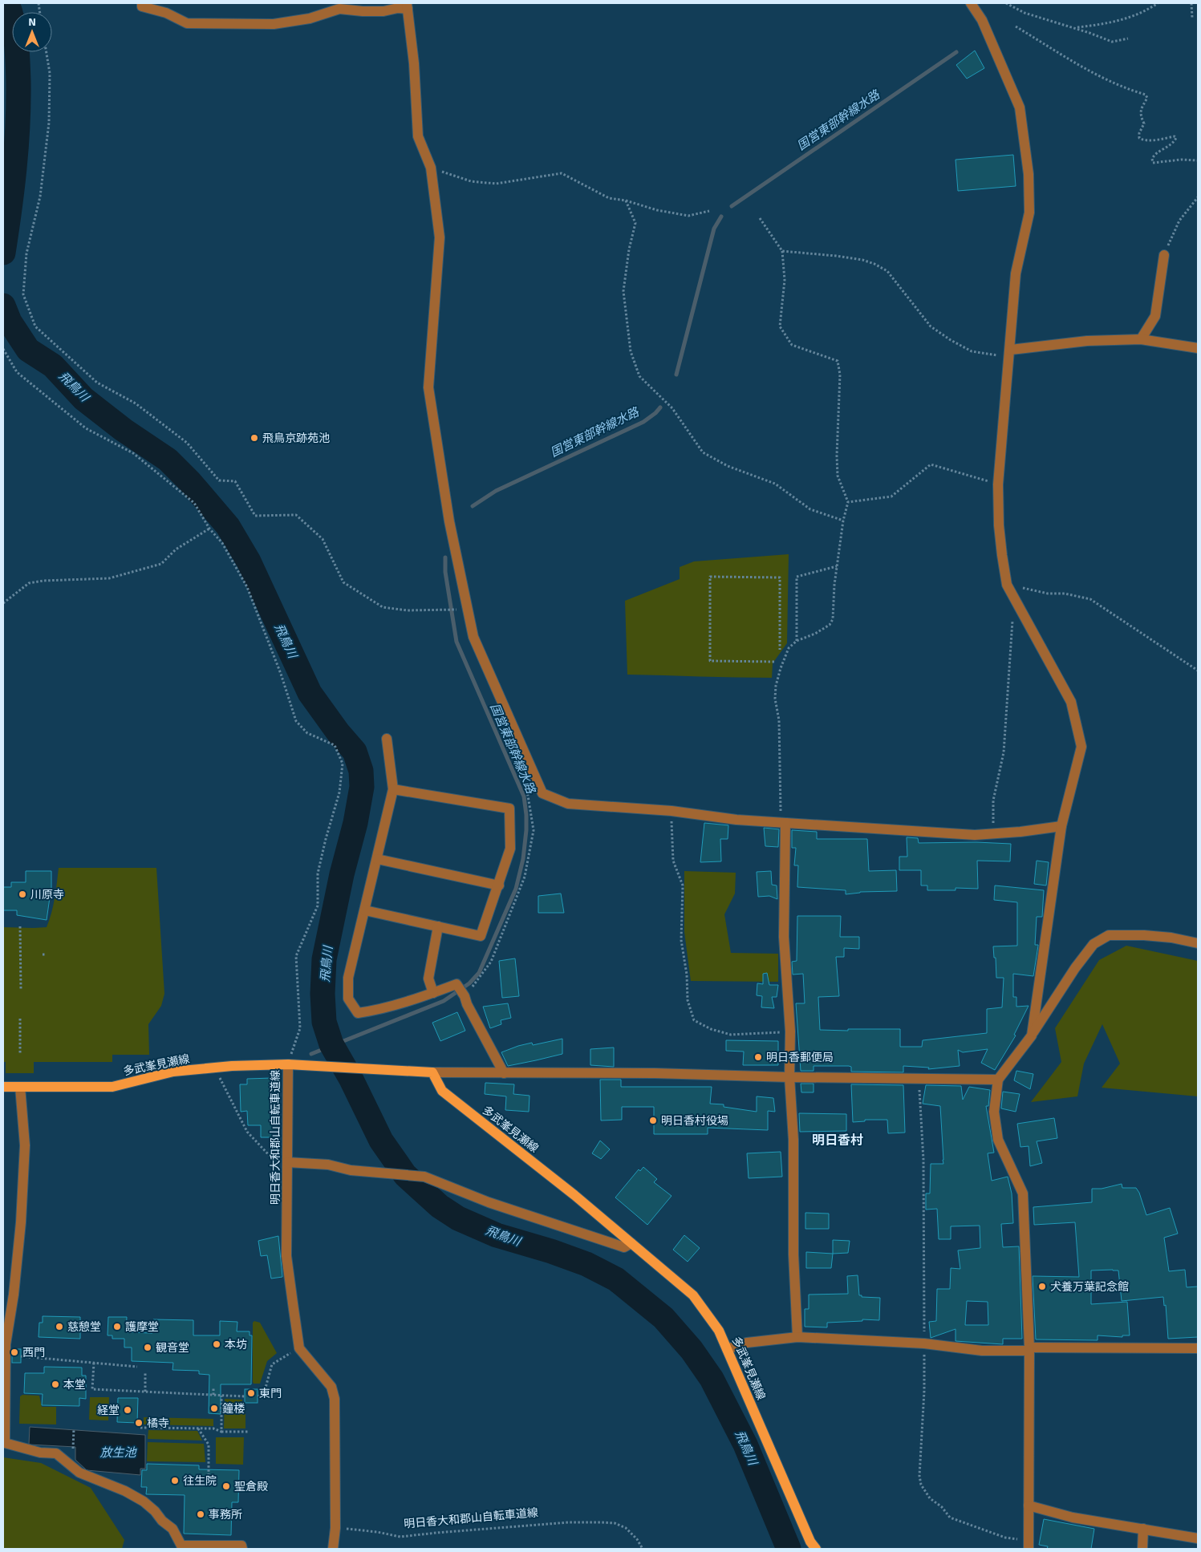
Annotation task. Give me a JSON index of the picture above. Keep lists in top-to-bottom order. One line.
{"streets":{"main road":["多武峯見瀬線"],"street":["明日香大和郡山自転車道線"]},"crossings":[["多武峯見瀬線","明日香大和郡山自転車道線"]],"districts":["明日香村"],"water":["国営東部幹線水路","飛鳥川","放生池"],"places":["飛鳥京跡苑池","川原寺","明日香郵便局","明日香村役場","犬養万葉記念館","慈憩堂","護摩堂","本坊","観音堂","西門","本堂","東門","鐘楼","経堂","橘寺","往生院","聖倉殿","事務所"],"north":"top"}
